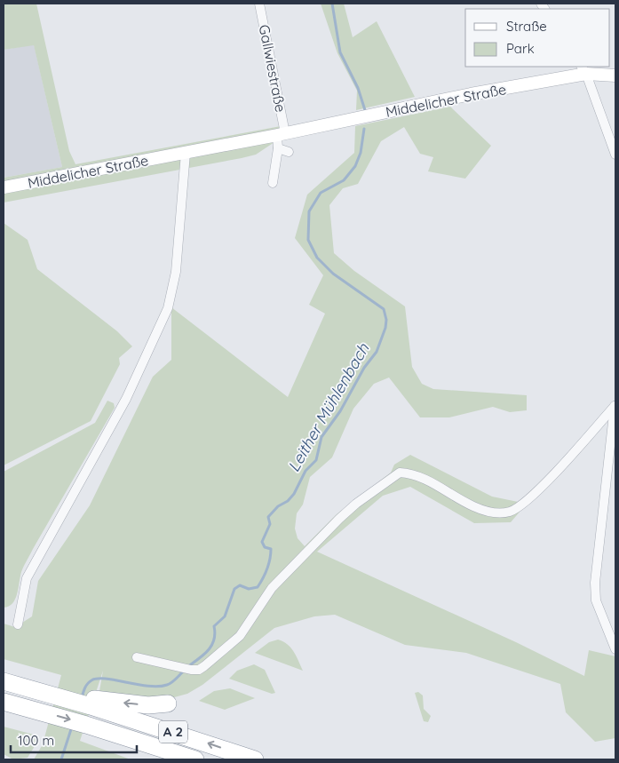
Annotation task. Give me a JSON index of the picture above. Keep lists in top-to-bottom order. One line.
{"streets":{"highway":["A 2"],"street":["Gallwiestraße","Middelicher Straße"]},"crossings":[["Gallwiestraße","Middelicher Straße"]],"water":["Leither Mühlenbach"],"legend":["Straße","Park"],"scale_bar":"100 m"}
